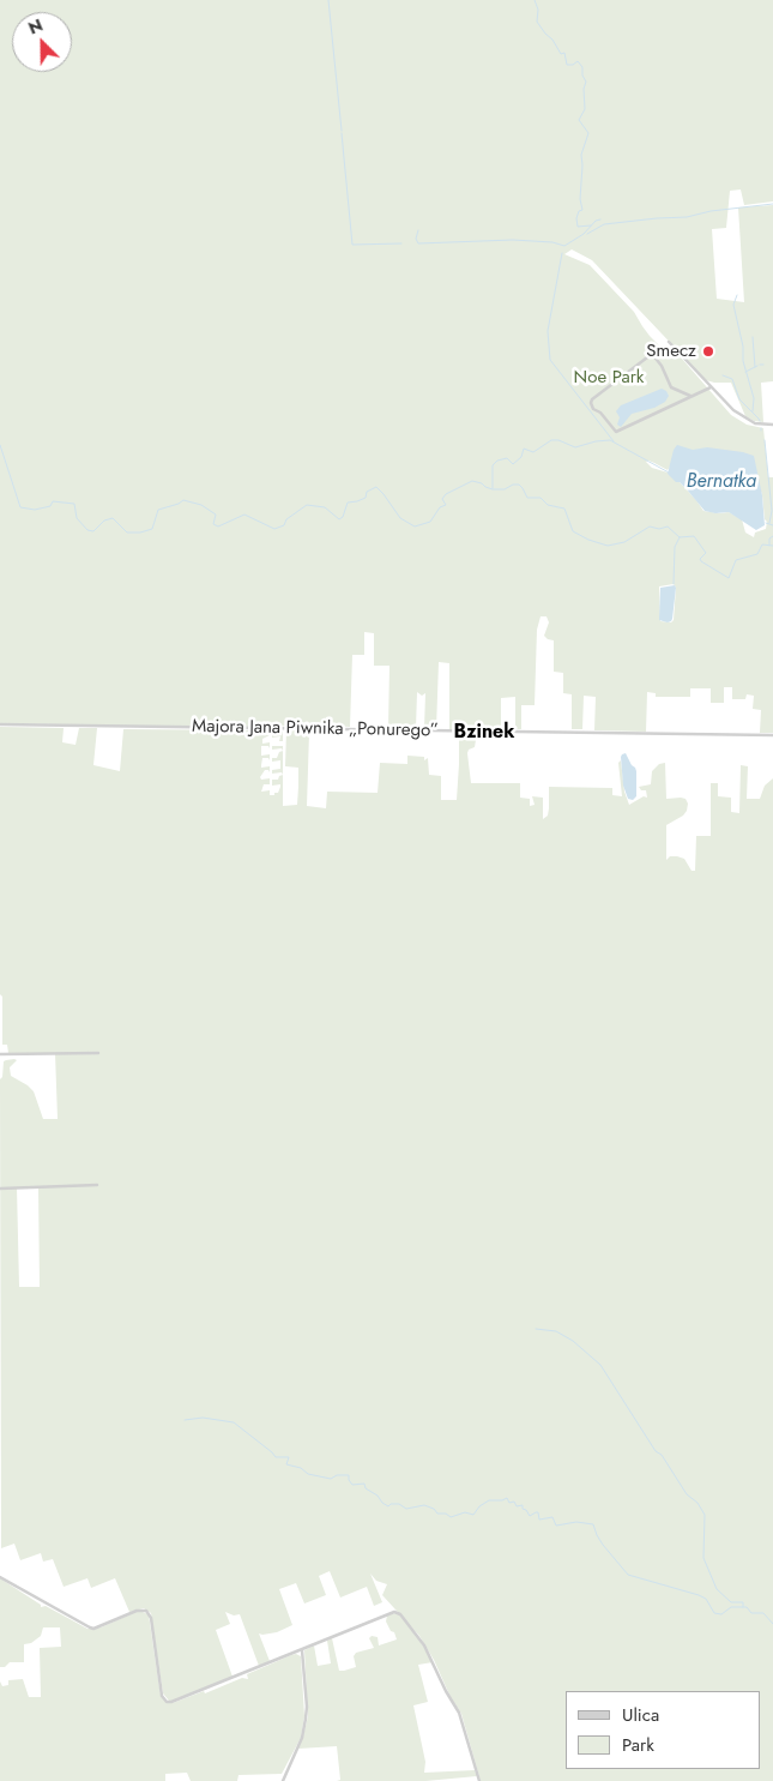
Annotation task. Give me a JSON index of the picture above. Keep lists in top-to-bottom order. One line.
{"streets":{"street":["Majora Jana Piwnika „Ponurego”"]},"districts":["Bzinek"],"water":["Bernatka"],"parks":["Noe Park"],"places":["Smecz"],"legend":["Ulica","Park"],"north":"top left"}
